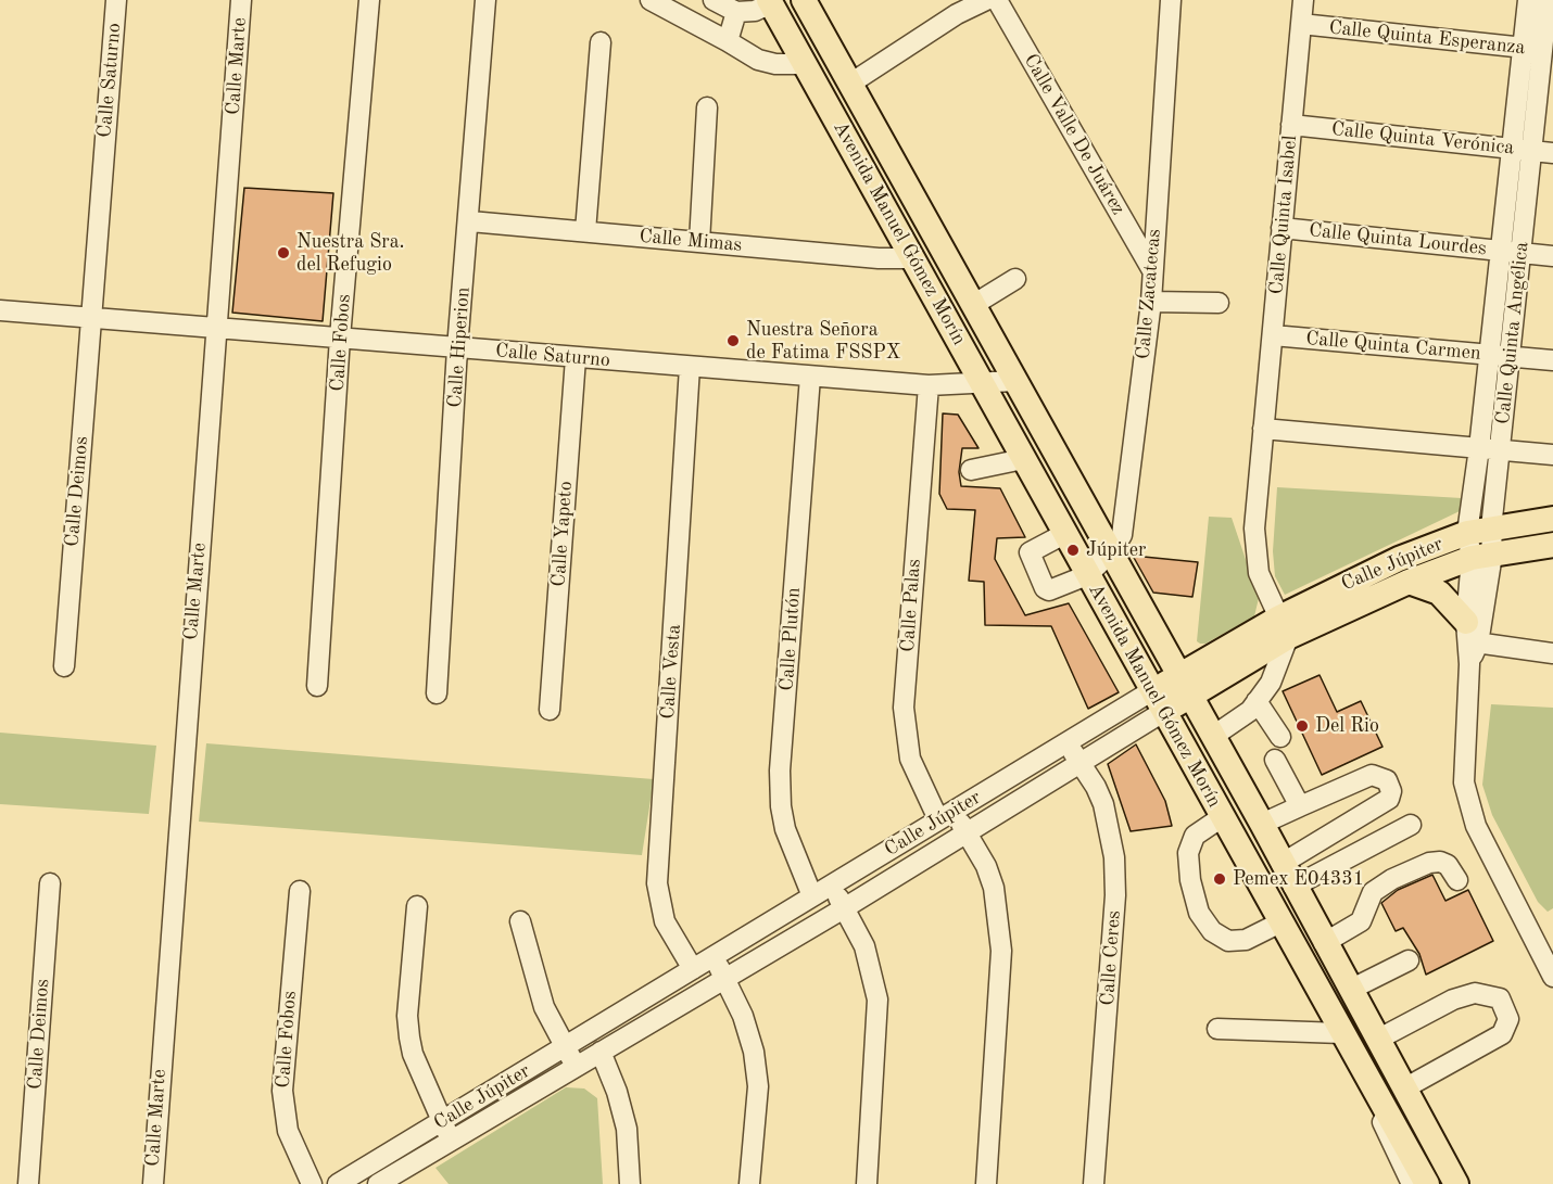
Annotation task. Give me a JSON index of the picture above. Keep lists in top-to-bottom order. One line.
{"streets":{"main road":["Avenida Manuel Gómez Morín","Calle Júpiter"],"street":["Calle Quinta Esperanza","Calle Marte","Calle Saturno","Calle Valle De Juárez","Calle Quinta Verónica","Calle Quinta Isabel","Calle Quinta Lourdes","Calle Mimas","Calle Zacatecas","Calle Quinta Angélica","Calle Fobos","Calle Quinta Carmen","Calle Hiperion","Calle Deimos","Calle Yapeto","Calle Palas","Calle Plutón","Calle Vesta","Calle Ceres"]},"crossings":[["Calle Quinta Esperanza","Calle Quinta Isabel"],["Calle Quinta Esperanza","Calle Quinta Angélica"],["Calle Marte","Calle Saturno"],["Calle Saturno","Avenida Manuel Gómez Morín"],["Calle Saturno","Calle Fobos"],["Calle Saturno","Calle Hiperion"],["Calle Saturno","Calle Deimos"],["Calle Saturno","Calle Yapeto"],["Calle Saturno","Calle Palas"],["Calle Saturno","Calle Plutón"],["Calle Saturno","Calle Vesta"],["Calle Valle De Juárez","Calle Zacatecas"],["Calle Quinta Verónica","Calle Quinta Isabel"],["Calle Quinta Verónica","Calle Quinta Angélica"],["Calle Quinta Isabel","Calle Quinta Lourdes"],["Calle Quinta Isabel","Calle Quinta Carmen"],["Calle Quinta Isabel","Calle Júpiter"],["Avenida Manuel Gómez Morín","Calle Mimas"],["Avenida Manuel Gómez Morín","Calle Zacatecas"],["Avenida Manuel Gómez Morín","Calle Júpiter"],["Calle Quinta Lourdes","Calle Quinta Angélica"],["Calle Mimas","Calle Hiperion"],["Calle Quinta Angélica","Calle Quinta Carmen"],["Calle Quinta Angélica","Calle Júpiter"],["Calle Júpiter","Calle Palas"],["Calle Júpiter","Calle Plutón"],["Calle Júpiter","Calle Vesta"],["Calle Júpiter","Calle Ceres"]],"places":["Nuestra Sra. del Refugio","Nuestra Señora de Fatima FSSPX","Júpiter","Del Rio","Pemex E04331"]}
